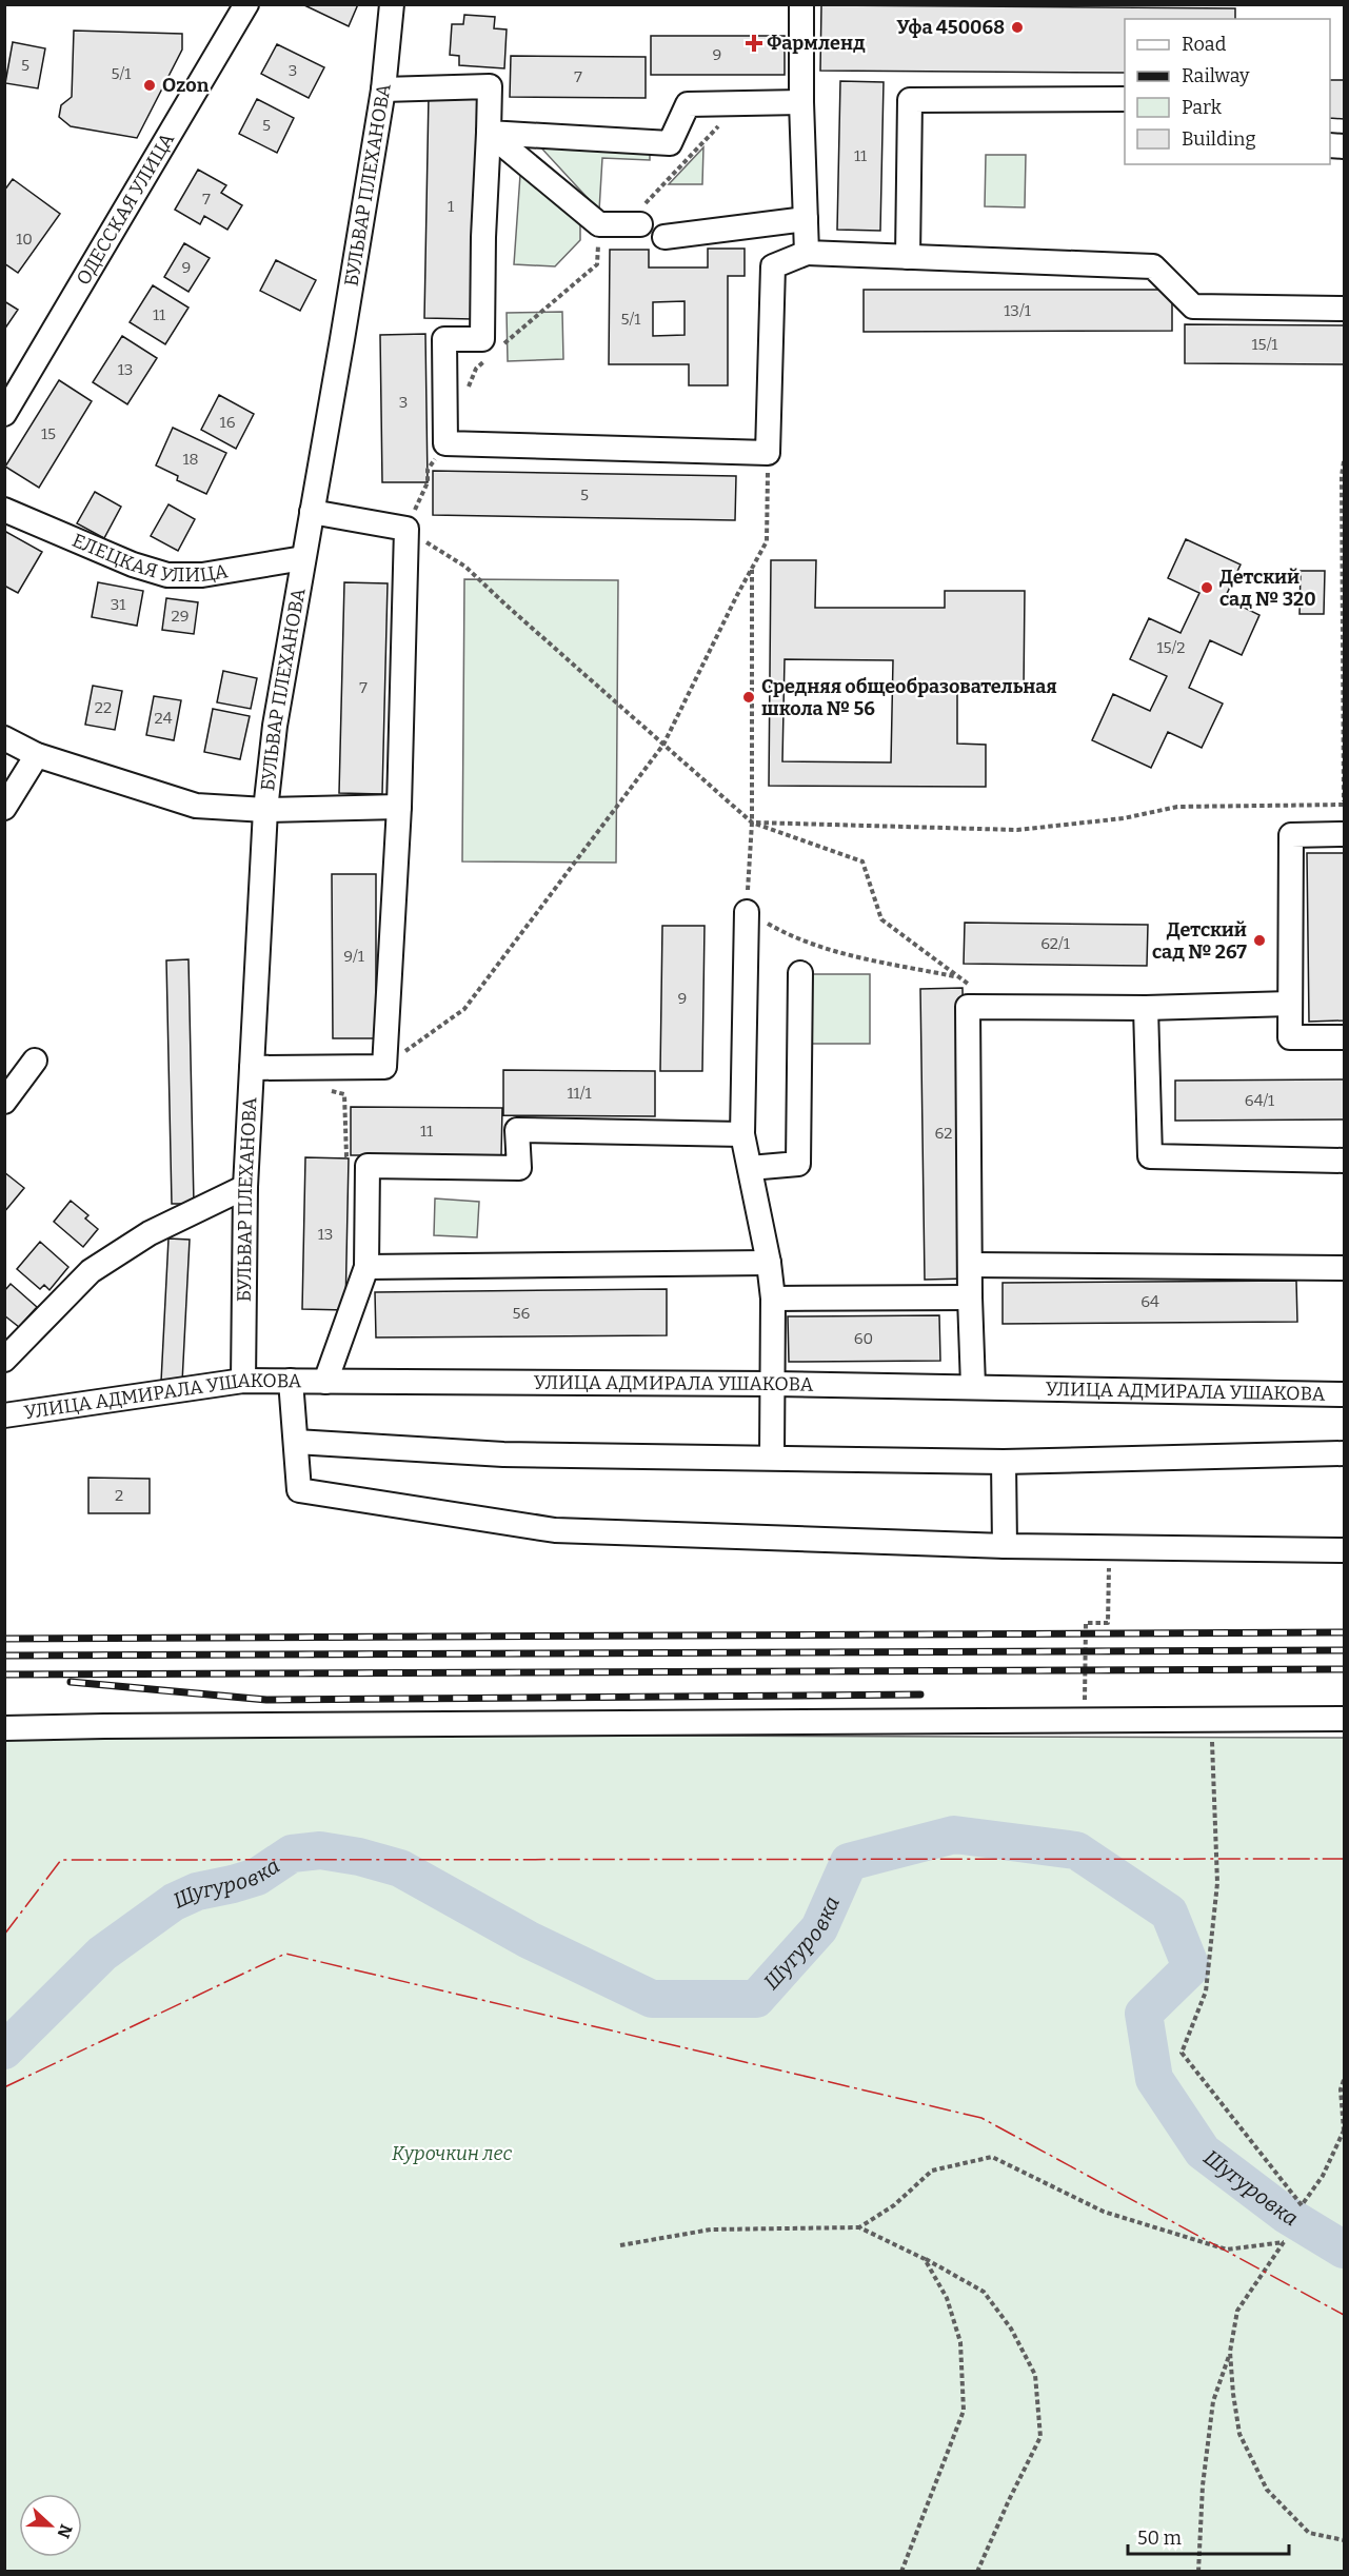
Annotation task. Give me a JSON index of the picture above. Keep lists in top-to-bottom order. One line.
{"streets":{"street":["БУЛЬВАР ПЛЕХАНОВА","ОДЕССКАЯ УЛИЦА","ЕЛЕЦКАЯ УЛИЦА","УЛИЦА АДМИРАЛА УШАКОВА"]},"crossings":[["БУЛЬВАР ПЛЕХАНОВА","ЕЛЕЦКАЯ УЛИЦА"],["БУЛЬВАР ПЛЕХАНОВА","УЛИЦА АДМИРАЛА УШАКОВА"]],"water":["Шугуровка"],"parks":["Курочкин лес"],"places":{"other":["Уфа 450068","Ozon","Детский сад № 320","Средняя общеобразовательная школа № 56","Детский сад № 267"],"health":["Фармленд"]},"house_numbers":["9","5","3","5/1","7","5","11","7","1","10","9","13/1","11","5/1","15/1","13","3","16","15","18","5","31","29","15/2","7","22","24","62/1","9/1","9","11/1","64/1","11","62","13","64","56","60","2"],"legend":["Road","Railway","Park","Building"],"scale_bar":"50 m","north":"right"}
